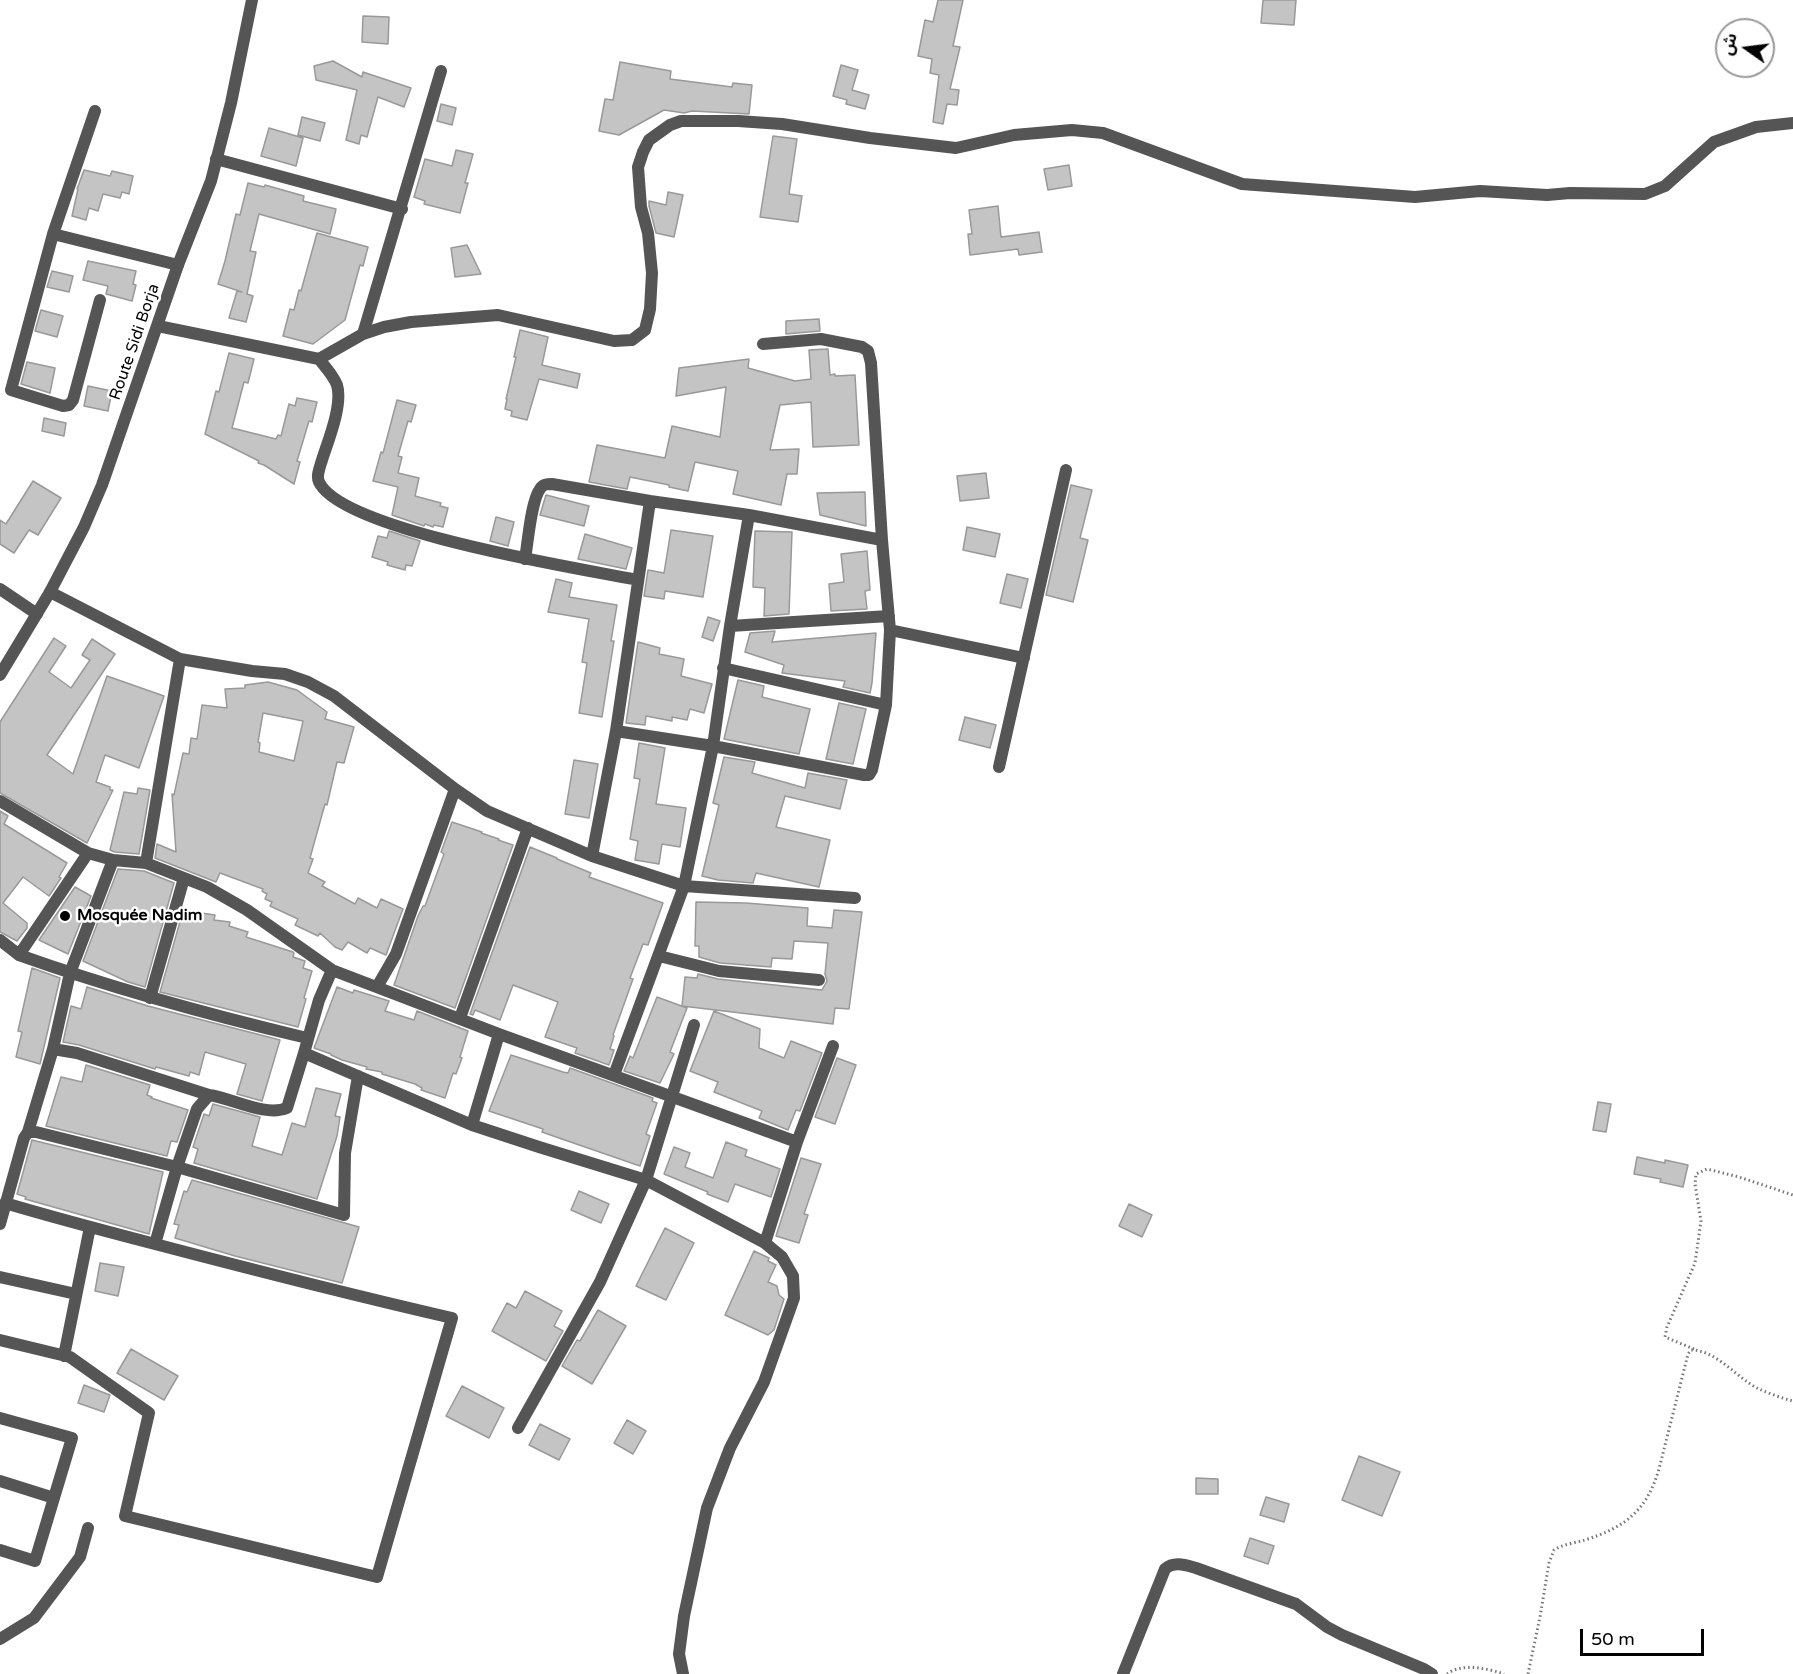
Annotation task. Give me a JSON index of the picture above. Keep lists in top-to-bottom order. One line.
{"streets":{"street":["Route Sidi Borja"]},"places":["Mosquée Nadim"],"scale_bar":"50 m","north":"left"}
